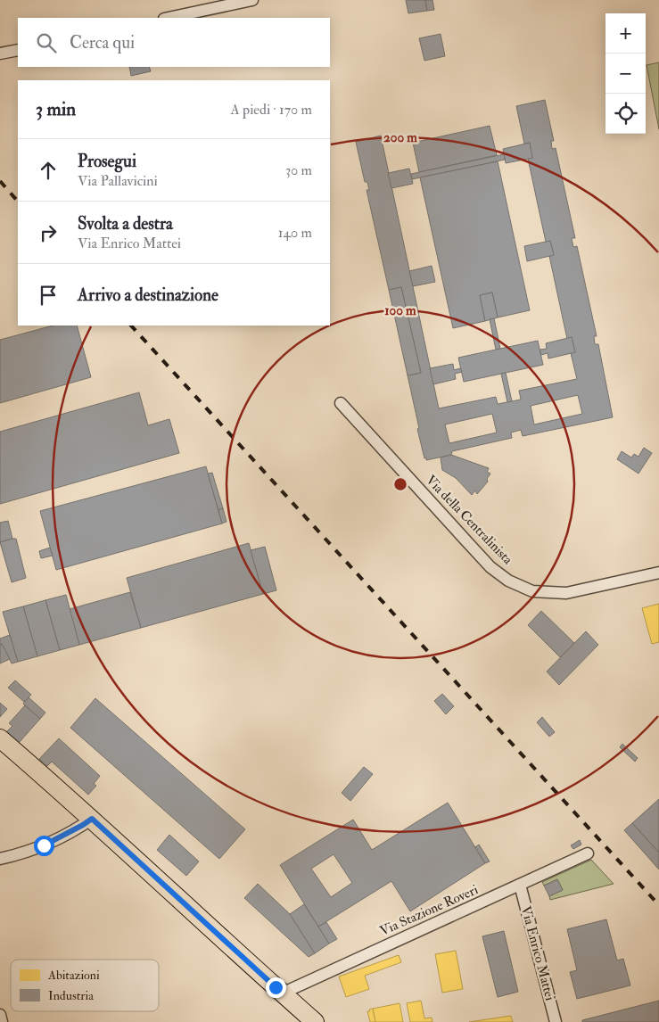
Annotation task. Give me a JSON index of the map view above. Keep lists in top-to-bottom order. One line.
{"streets":{"street":["Via della Centralinista","Via Stazione Roveri","Via Enrico Mattei"]},"crossings":[["Via Stazione Roveri","Via Enrico Mattei"]],"legend":["Abitazioni","Industria"],"page":{"map_buttons":["+","−"],"search":"Cerca qui","heading":["3 min","A piedi · 170 m"],"list":[["Prosegui","Via Pallavicini","30 m"],["Svolta a destra","Via Enrico Mattei","140 m"],"Arrivo a destinazione"]},"rings":["200 m","100 m"]}
